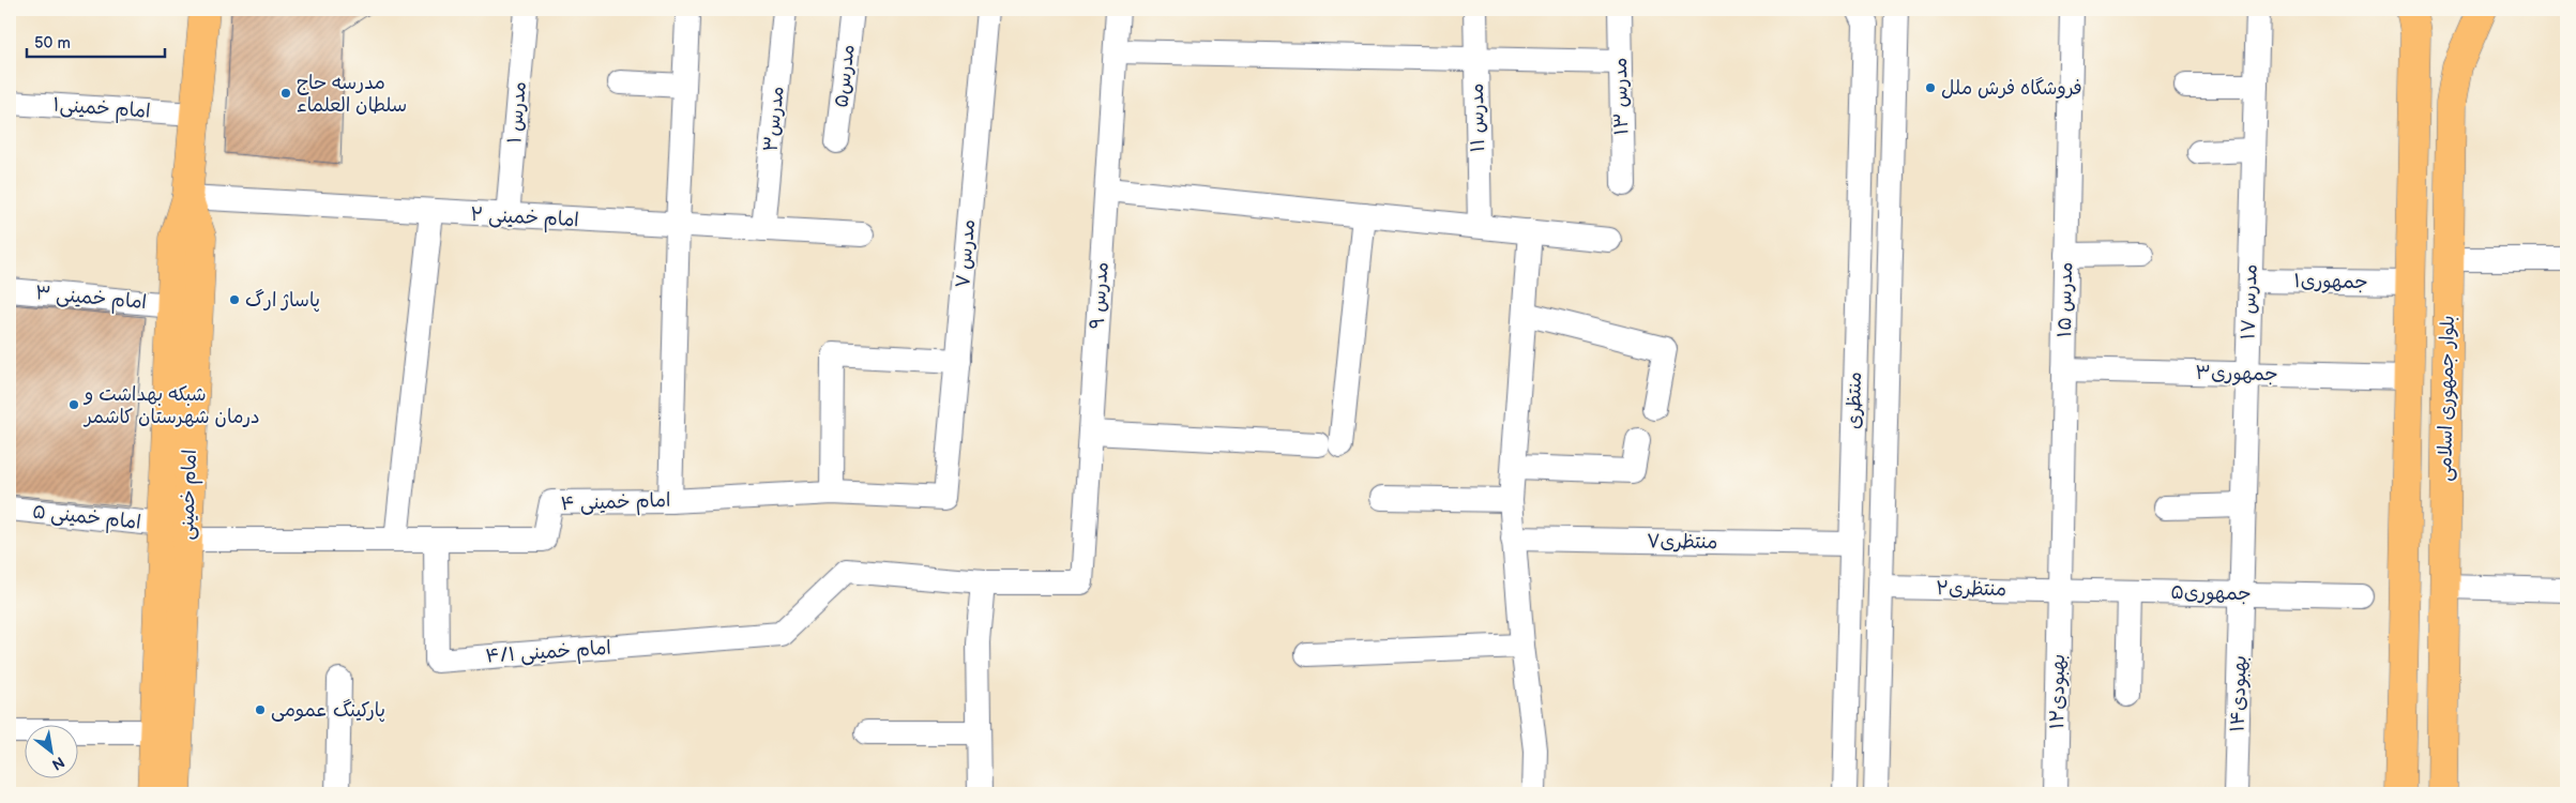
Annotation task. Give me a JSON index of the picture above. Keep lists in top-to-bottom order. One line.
{"streets":{"main road":["بلوار جمهوری اسلامی","امام خمینی"],"street":["مدرس۵","مدرس ۱۳","امام خمینی۱","مدرس ۱","مدرس ۱۱","مدرس۳","امام خمینی ۲","مدرس ۷","جمهوری۱","مدرس ۹","امام خمینی ۳","مدرس ۱۵","مدرس ۱۷","جمهوری۳","منتظری","امام خمینی ۴","امام خمینی ۵","منتظری۷","منتظری۲","جمهوری۵","امام خمینی ۴/۱","بهبودی۱۲","بهبودی۱۴"]},"crossings":[["امام خمینی۱","امام خمینی"],["مدرس ۱","امام خمینی ۲"],["مدرس۳","امام خمینی ۲"],["امام خمینی ۲","امام خمینی"],["مدرس ۷","امام خمینی ۴"],["جمهوری۱","مدرس ۱۷"],["جمهوری۱","بلوار جمهوری اسلامی"],["مدرس ۹","امام خمینی ۴/۱"],["امام خمینی ۳","امام خمینی"],["مدرس ۱۵","جمهوری۳"],["مدرس ۱۵","منتظری۲"],["مدرس ۱۵","جمهوری۵"],["مدرس ۱۵","بهبودی۱۲"],["مدرس ۱۷","جمهوری۳"],["مدرس ۱۷","جمهوری۵"],["مدرس ۱۷","بهبودی۱۴"],["جمهوری۳","بلوار جمهوری اسلامی"],["منتظری","منتظری۷"],["منتظری","منتظری۲"],["امام خمینی","امام خمینی ۴"],["امام خمینی","امام خمینی ۵"],["امام خمینی ۴","امام خمینی ۵"],["امام خمینی ۴","امام خمینی ۴/۱"],["منتظری۲","جمهوری۵"],["منتظری۲","بهبودی۱۲"],["جمهوری۵","بهبودی۱۲"],["جمهوری۵","بهبودی۱۴"]],"places":["فروشگاه فرش ملل","مدرسه حاج سلطان العلماء","پاساژ ارگ","شبکه بهداشت و درمان شهرستان کاشمر","پارکینگ عمومی"],"scale_bar":"50 m","north":"bottom right"}
